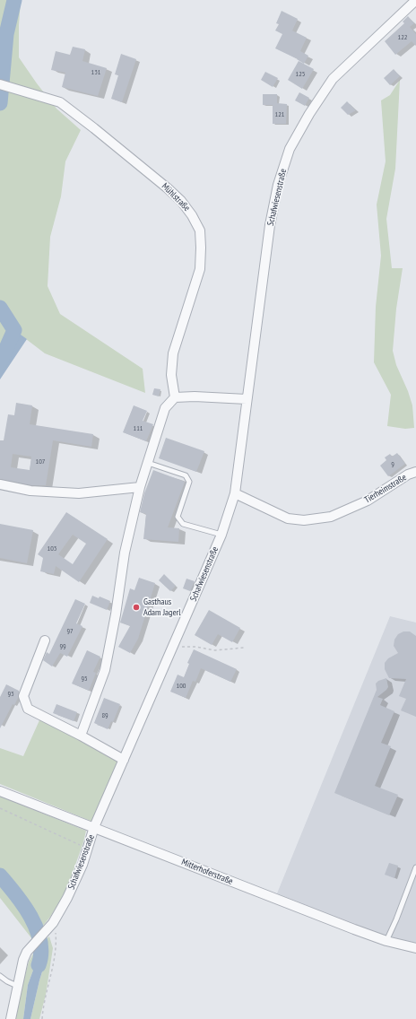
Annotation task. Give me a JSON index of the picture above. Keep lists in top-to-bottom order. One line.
{"streets":{"street":["Mühlstraße","Schafwiesenstraße","Tierheimstraße","Mitterhoferstraße"]},"crossings":[["Schafwiesenstraße","Tierheimstraße"],["Schafwiesenstraße","Mitterhoferstraße"]],"places":["Gasthaus Adam Jagerl"],"house_numbers":["122","131","125","121","111","107","9","103","97","99","95","100","93","89"]}
